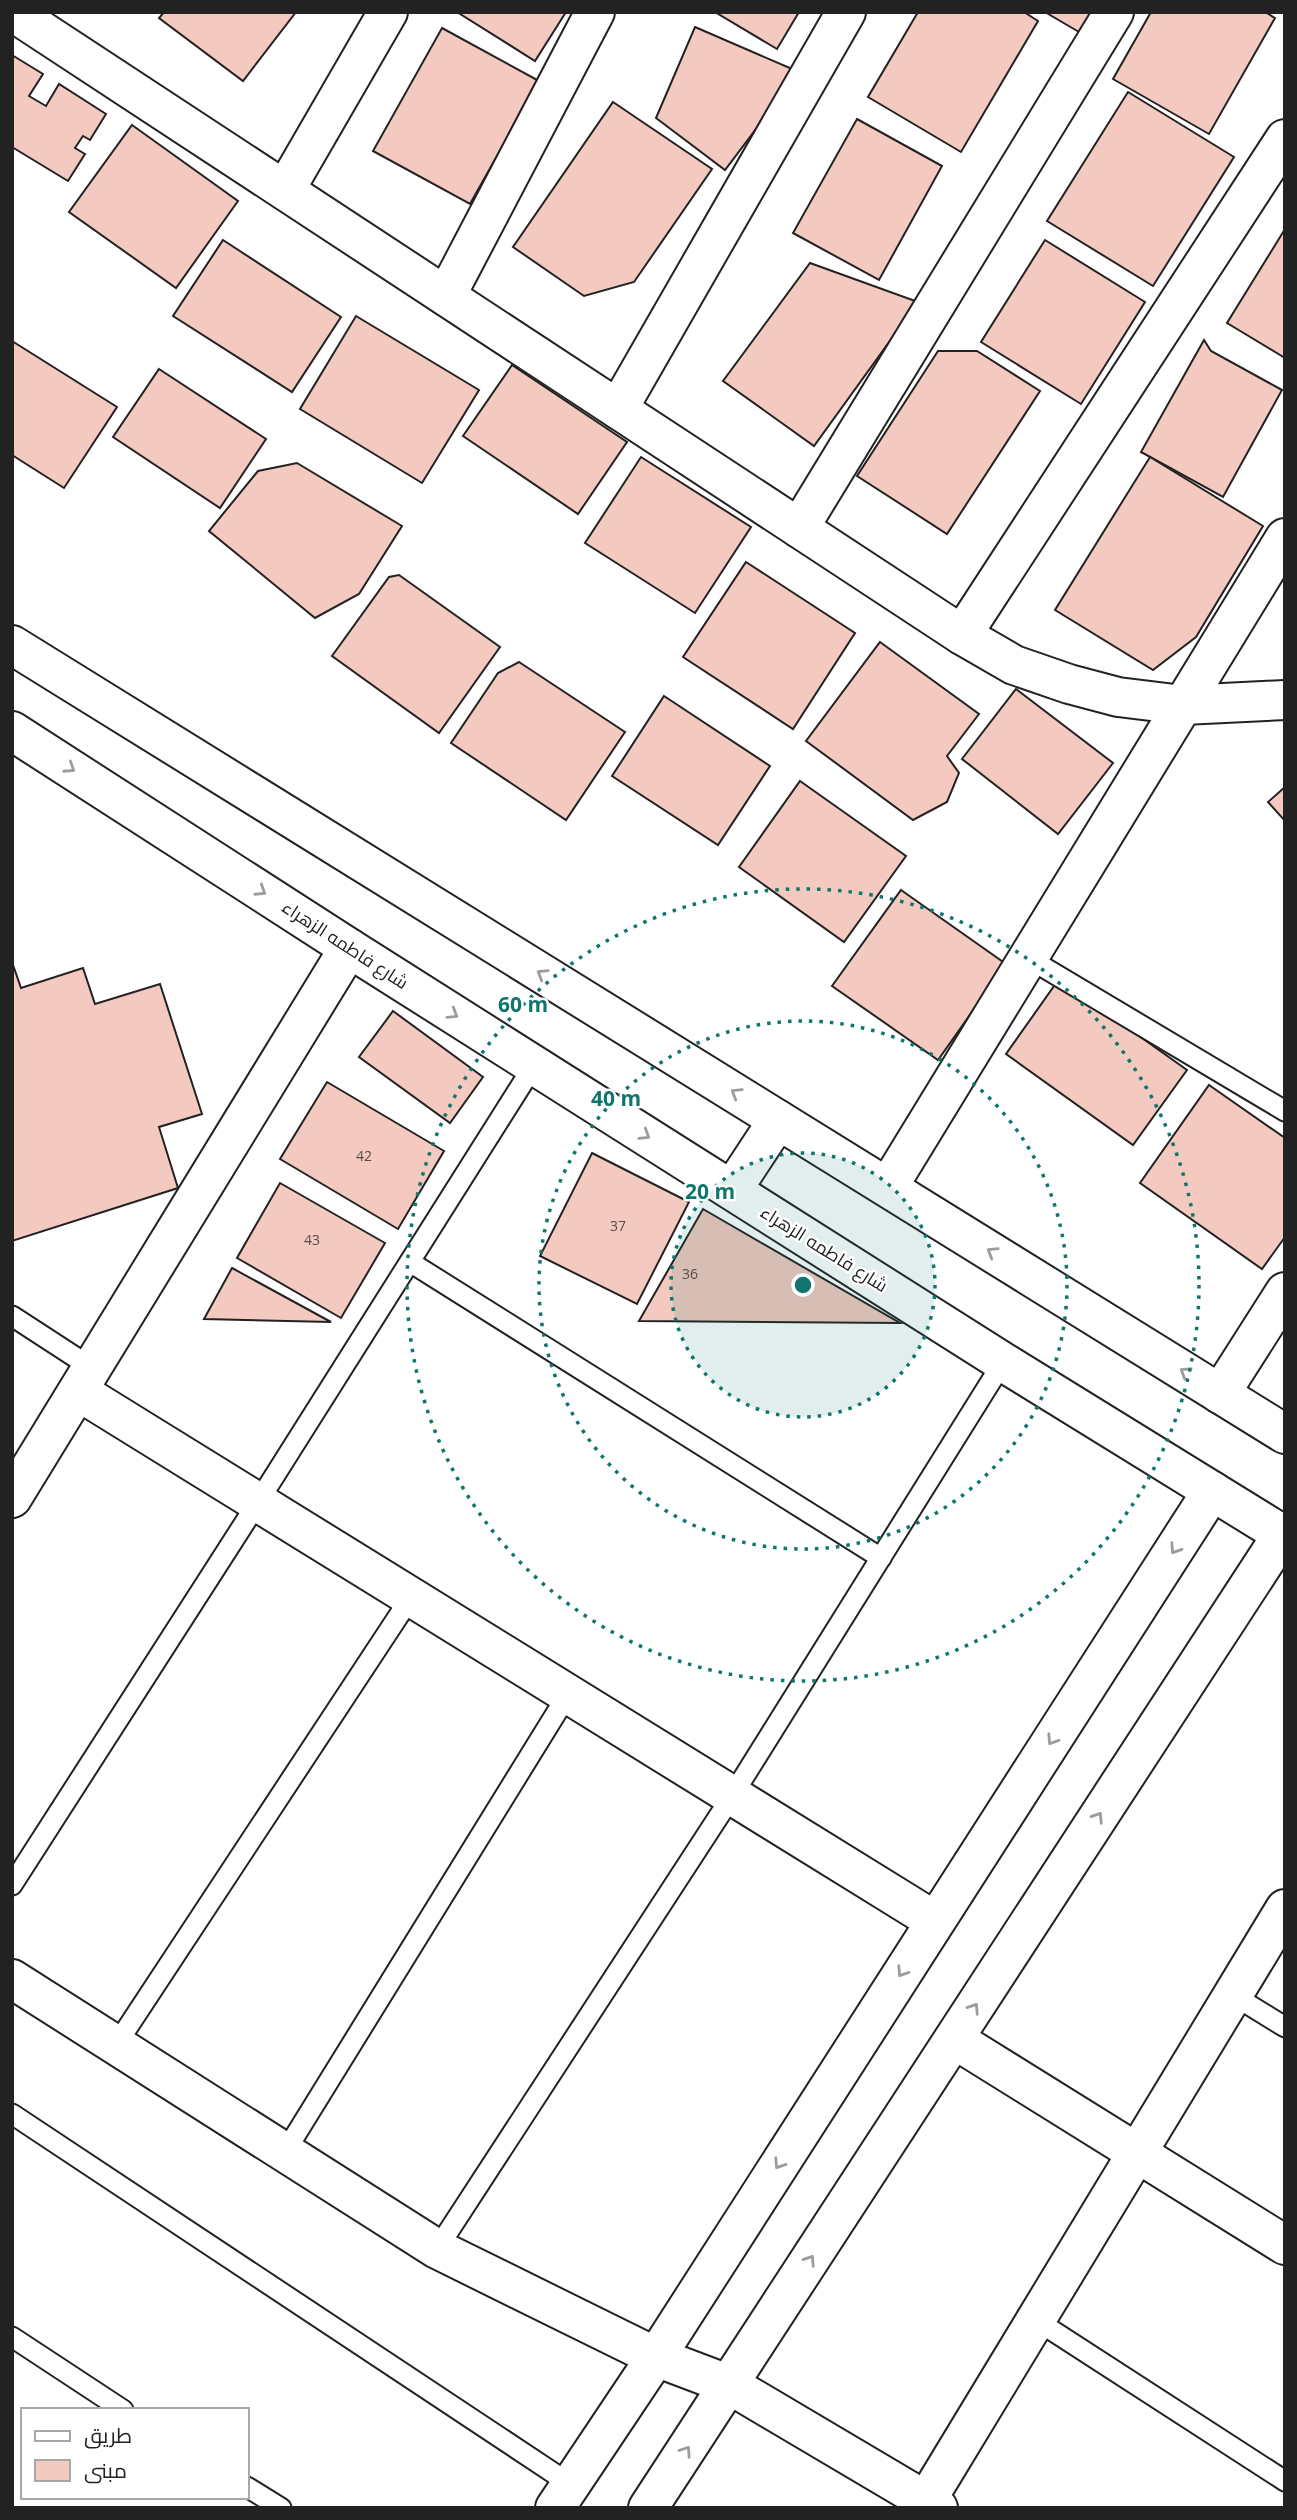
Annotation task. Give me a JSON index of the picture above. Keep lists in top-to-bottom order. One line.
{"streets":{"street":["شارع فاطمه الزهراء"]},"house_numbers":["42","37","43","36"],"legend":["طريق","مبنى"],"rings":["60 m","40 m","20 m"]}
